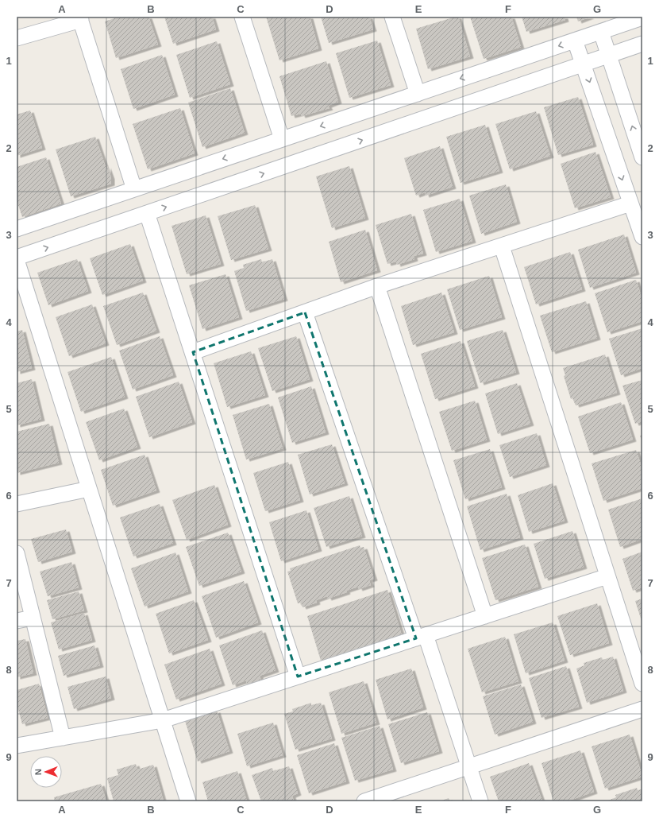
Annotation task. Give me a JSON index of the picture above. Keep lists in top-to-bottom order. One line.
{"north":"left","grid":{"columns":["A","B","C","D","E","F","G"],"rows":["1","2","3","4","5","6","7","8","9"]}}
